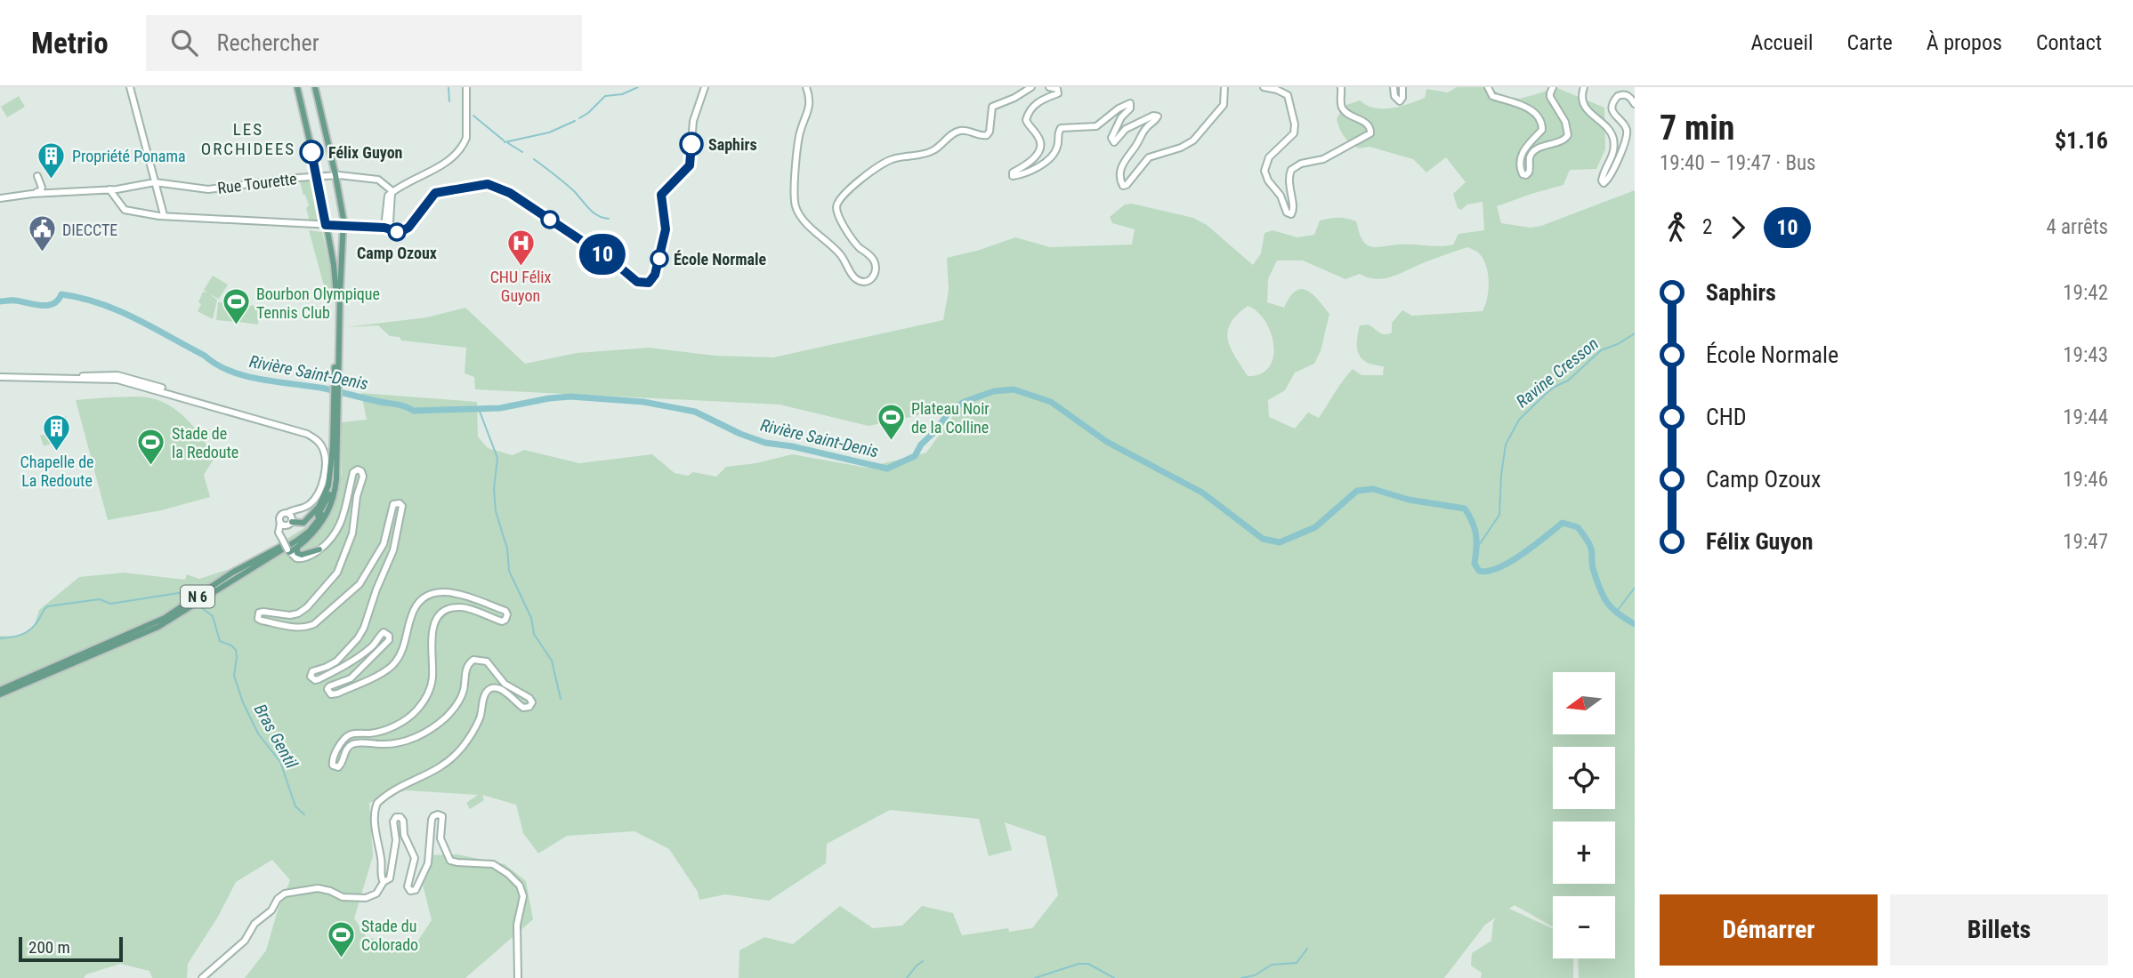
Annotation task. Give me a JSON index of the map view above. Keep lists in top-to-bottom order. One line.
{"streets":{"main road":["Rue Tourette","N 6"]},"crossings":[["Rue Tourette","N 6"]],"districts":["LES ORCHIDEES"],"water":["Rivière Saint-Denis","Ravine Cresson","Bras Gentil"],"places":{"other":["Saphirs","Félix Guyon","Camp Ozoux","École Normale"],"building":["Propriété Ponama","Chapelle de La Redoute"],"public building":["DIECCTE"],"hospital":["CHU Félix Guyon"],"sports":["Bourbon Olympique Tennis Club","Plateau Noir de la Colline","Stade de la Redoute","Stade du Colorado"]},"lines":["bus line 10"],"scale_bar":"200 m","north":"left","page":{"header":"Metrio","search":"Rechercher","nav":["Accueil","Carte","À propos","Contact"],"on_map":"10","heading":["7 min","19:40 – 19:47 · Bus","$1.16"],"legs":["2","10","4 arrêts"],"list":[{"name":"Saphirs","value":"19:42"},{"name":"École Normale","value":"19:43"},{"name":"CHD","value":"19:44"},{"name":"Camp Ozoux","value":"19:46"},{"name":"Félix Guyon","value":"19:47"}],"map_buttons":["+","−"],"buttons":["Démarrer","Billets"],"scale":"200 m"}}
